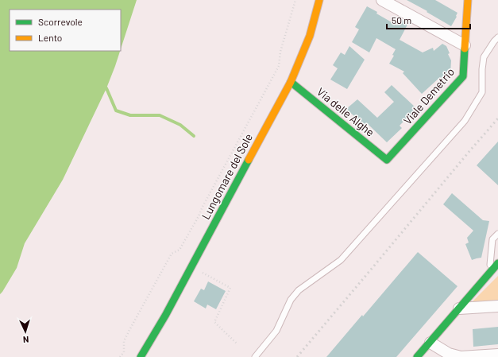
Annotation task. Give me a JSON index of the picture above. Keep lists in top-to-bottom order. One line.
{"streets":{"street":["Viale Demetrio","Via delle Alghe","Lungomare del Sole"]},"crossings":[["Viale Demetrio","Via delle Alghe"],["Via delle Alghe","Lungomare del Sole"]],"legend":["Scorrevole","Lento"],"scale_bar":"50 m","north":"bottom"}
